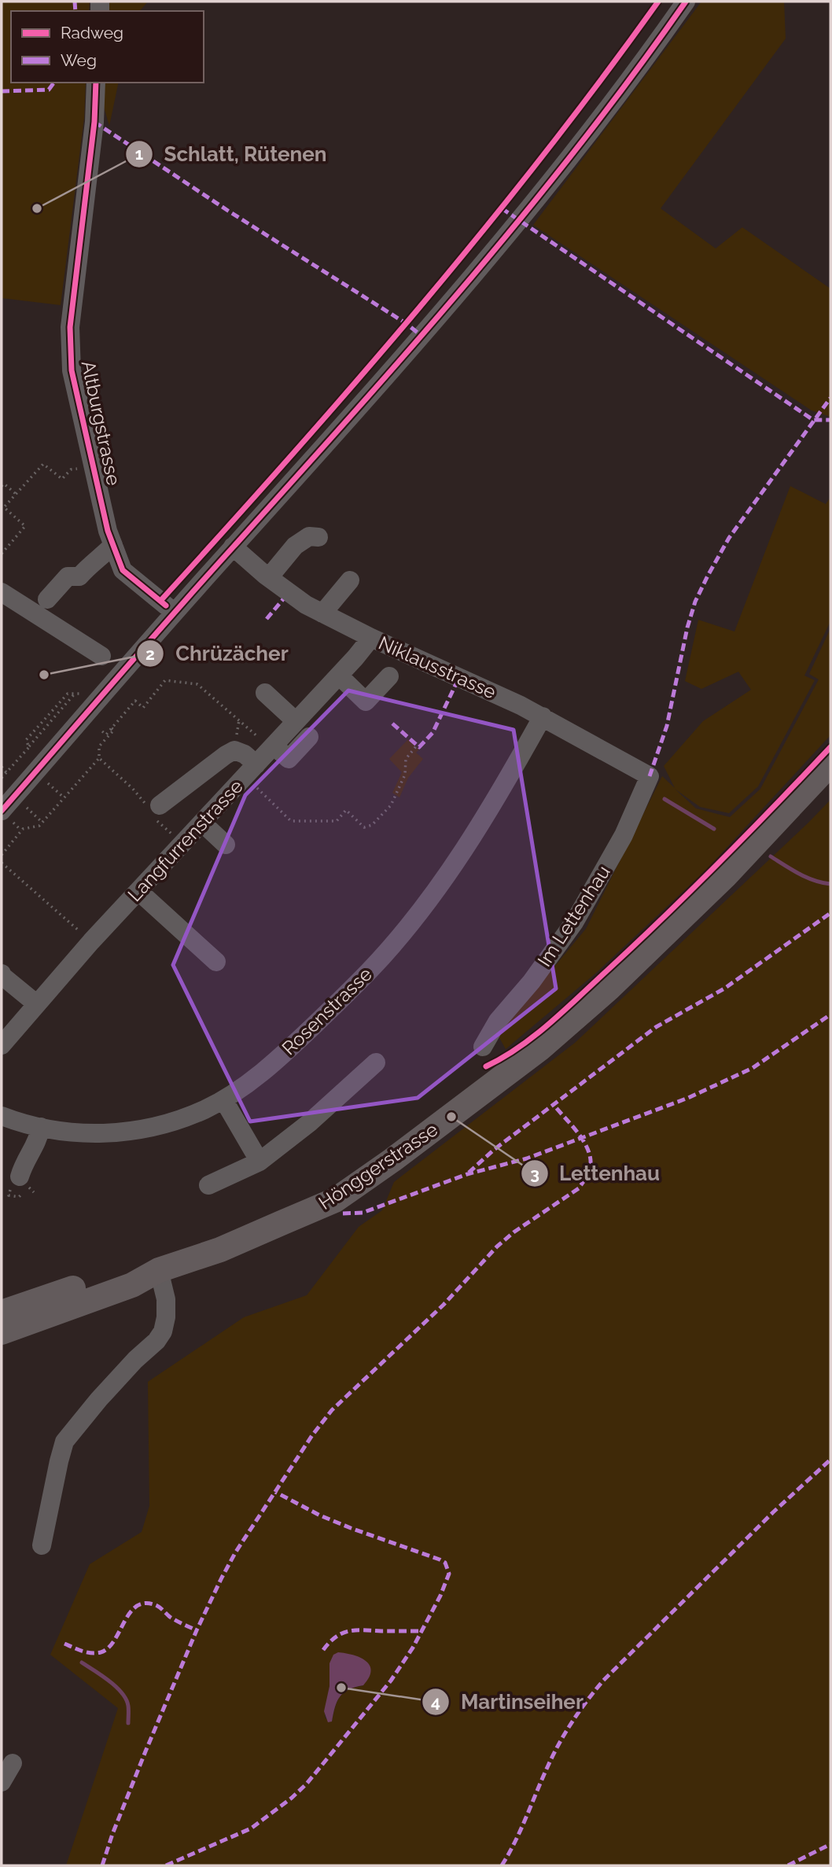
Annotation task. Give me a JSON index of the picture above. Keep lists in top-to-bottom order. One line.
{"streets":{"main road":["Hönggerstrasse"],"street":["Altburgstrasse","Niklausstrasse","Langfurrenstrasse","Im Lettenhau","Rosenstrasse"]},"crossings":[["Niklausstrasse","Langfurrenstrasse"],["Niklausstrasse","Im Lettenhau"],["Niklausstrasse","Rosenstrasse"]],"places":["Schlatt, Rütenen","Chrüzächer","Lettenhau","Martinseiher"],"legend":["Radweg","Weg"]}
